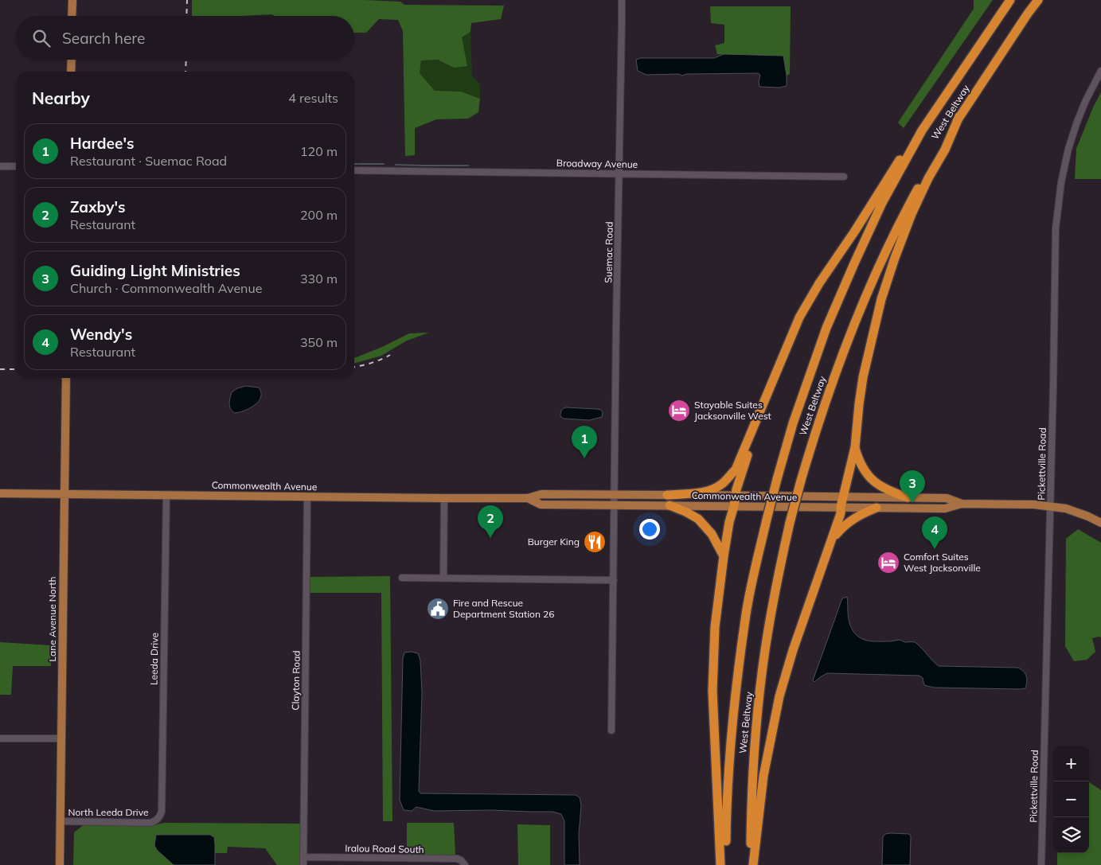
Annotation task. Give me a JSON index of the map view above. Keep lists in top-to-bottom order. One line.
{"streets":{"highway":["West Beltway"],"main road":["Commonwealth Avenue","Lane Avenue North"],"street":["Broadway Avenue","Suemac Road","Pickettville Road","Leeda Drive","Clayton Road","North Leeda Drive","Iralou Road South"]},"crossings":[["Broadway Avenue","Suemac Road"],["Suemac Road","Commonwealth Avenue"],["Pickettville Road","Commonwealth Avenue"],["Commonwealth Avenue","Lane Avenue North"],["Commonwealth Avenue","Leeda Drive"],["Commonwealth Avenue","Clayton Road"],["Lane Avenue North","North Leeda Drive"],["Leeda Drive","North Leeda Drive"],["Clayton Road","Iralou Road South"]],"places":{"hotel":["Stayable Suites Jacksonville West","Comfort Suites West Jacksonville"],"restaurant":["Burger King"],"public building":["Fire and Rescue Department Station 26"]},"page":{"search":"Search here","heading":["Nearby","4 results"],"list":[{"mark":"1","name":"Hardee's","note":"Restaurant · Suemac Road","value":"120 m"},{"mark":"2","name":"Zaxby's","note":"Restaurant","value":"200 m"},{"mark":"3","name":"Guiding Light Ministries","note":"Church · Commonwealth Avenue","value":"330 m"},{"mark":"4","name":"Wendy's","note":"Restaurant","value":"350 m"}],"pins":["1","3","2","4"],"map_buttons":["+","−"]}}
